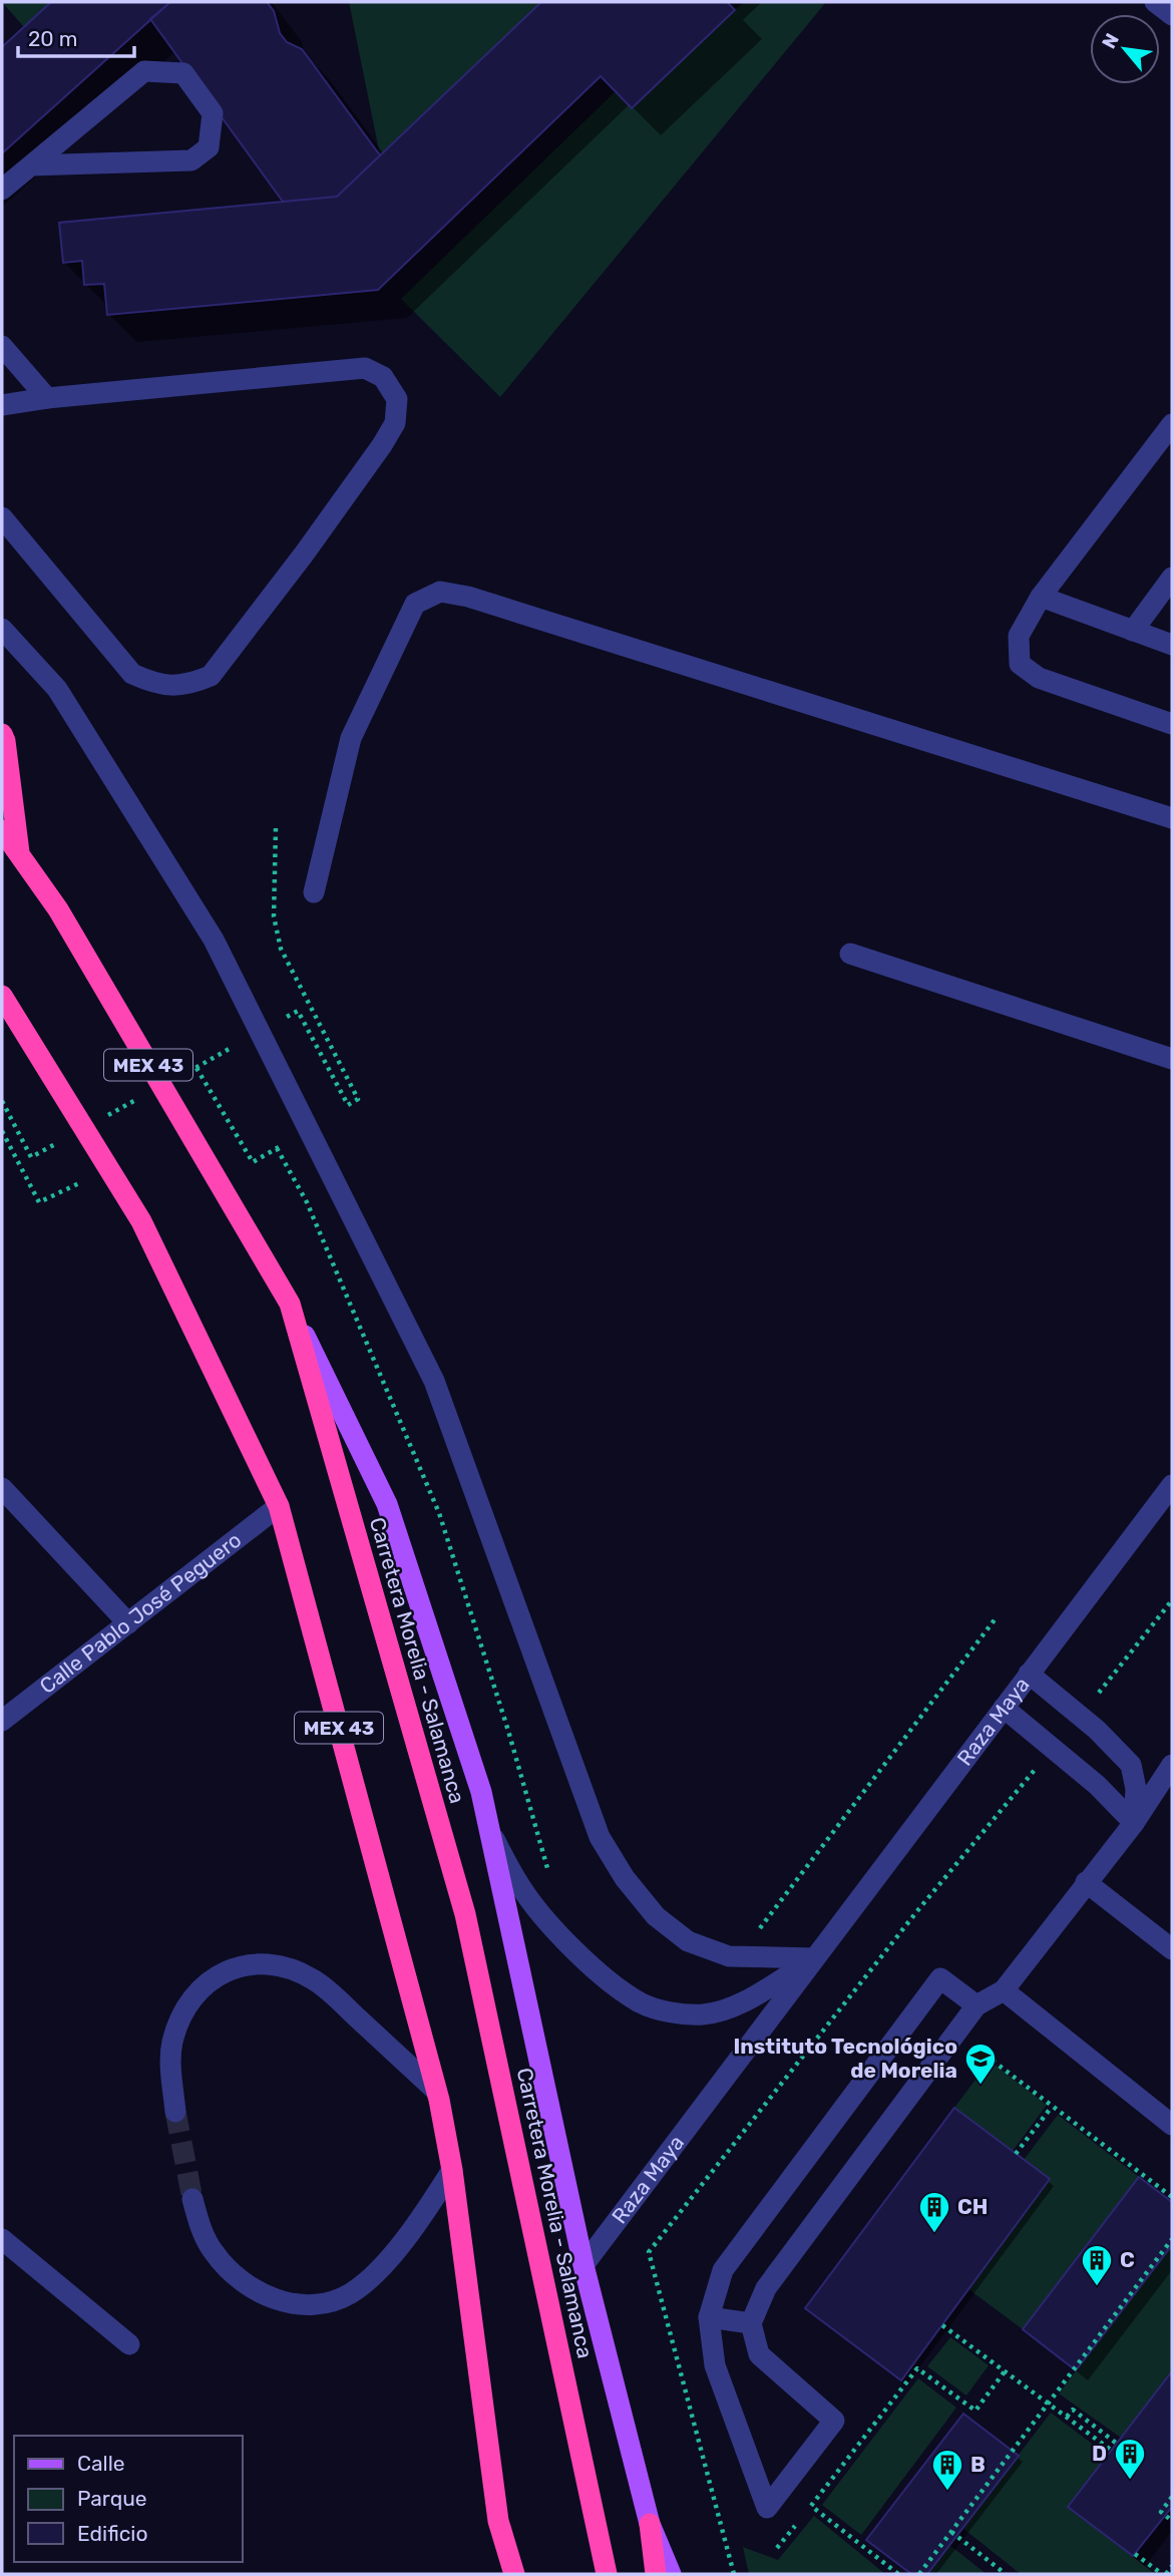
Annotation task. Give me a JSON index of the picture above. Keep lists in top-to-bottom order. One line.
{"streets":{"highway":["MEX 43","Carretera Morelia - Salamanca"],"street":["Calle Pablo José Peguero","Raza Maya"]},"crossings":[["MEX 43","Calle Pablo José Peguero"]],"places":{"school or university":["Instituto Tecnológico de Morelia"],"building":["CH","C","D","B"]},"legend":["Calle","Parque","Edificio"],"scale_bar":"20 m","north":"top left"}
